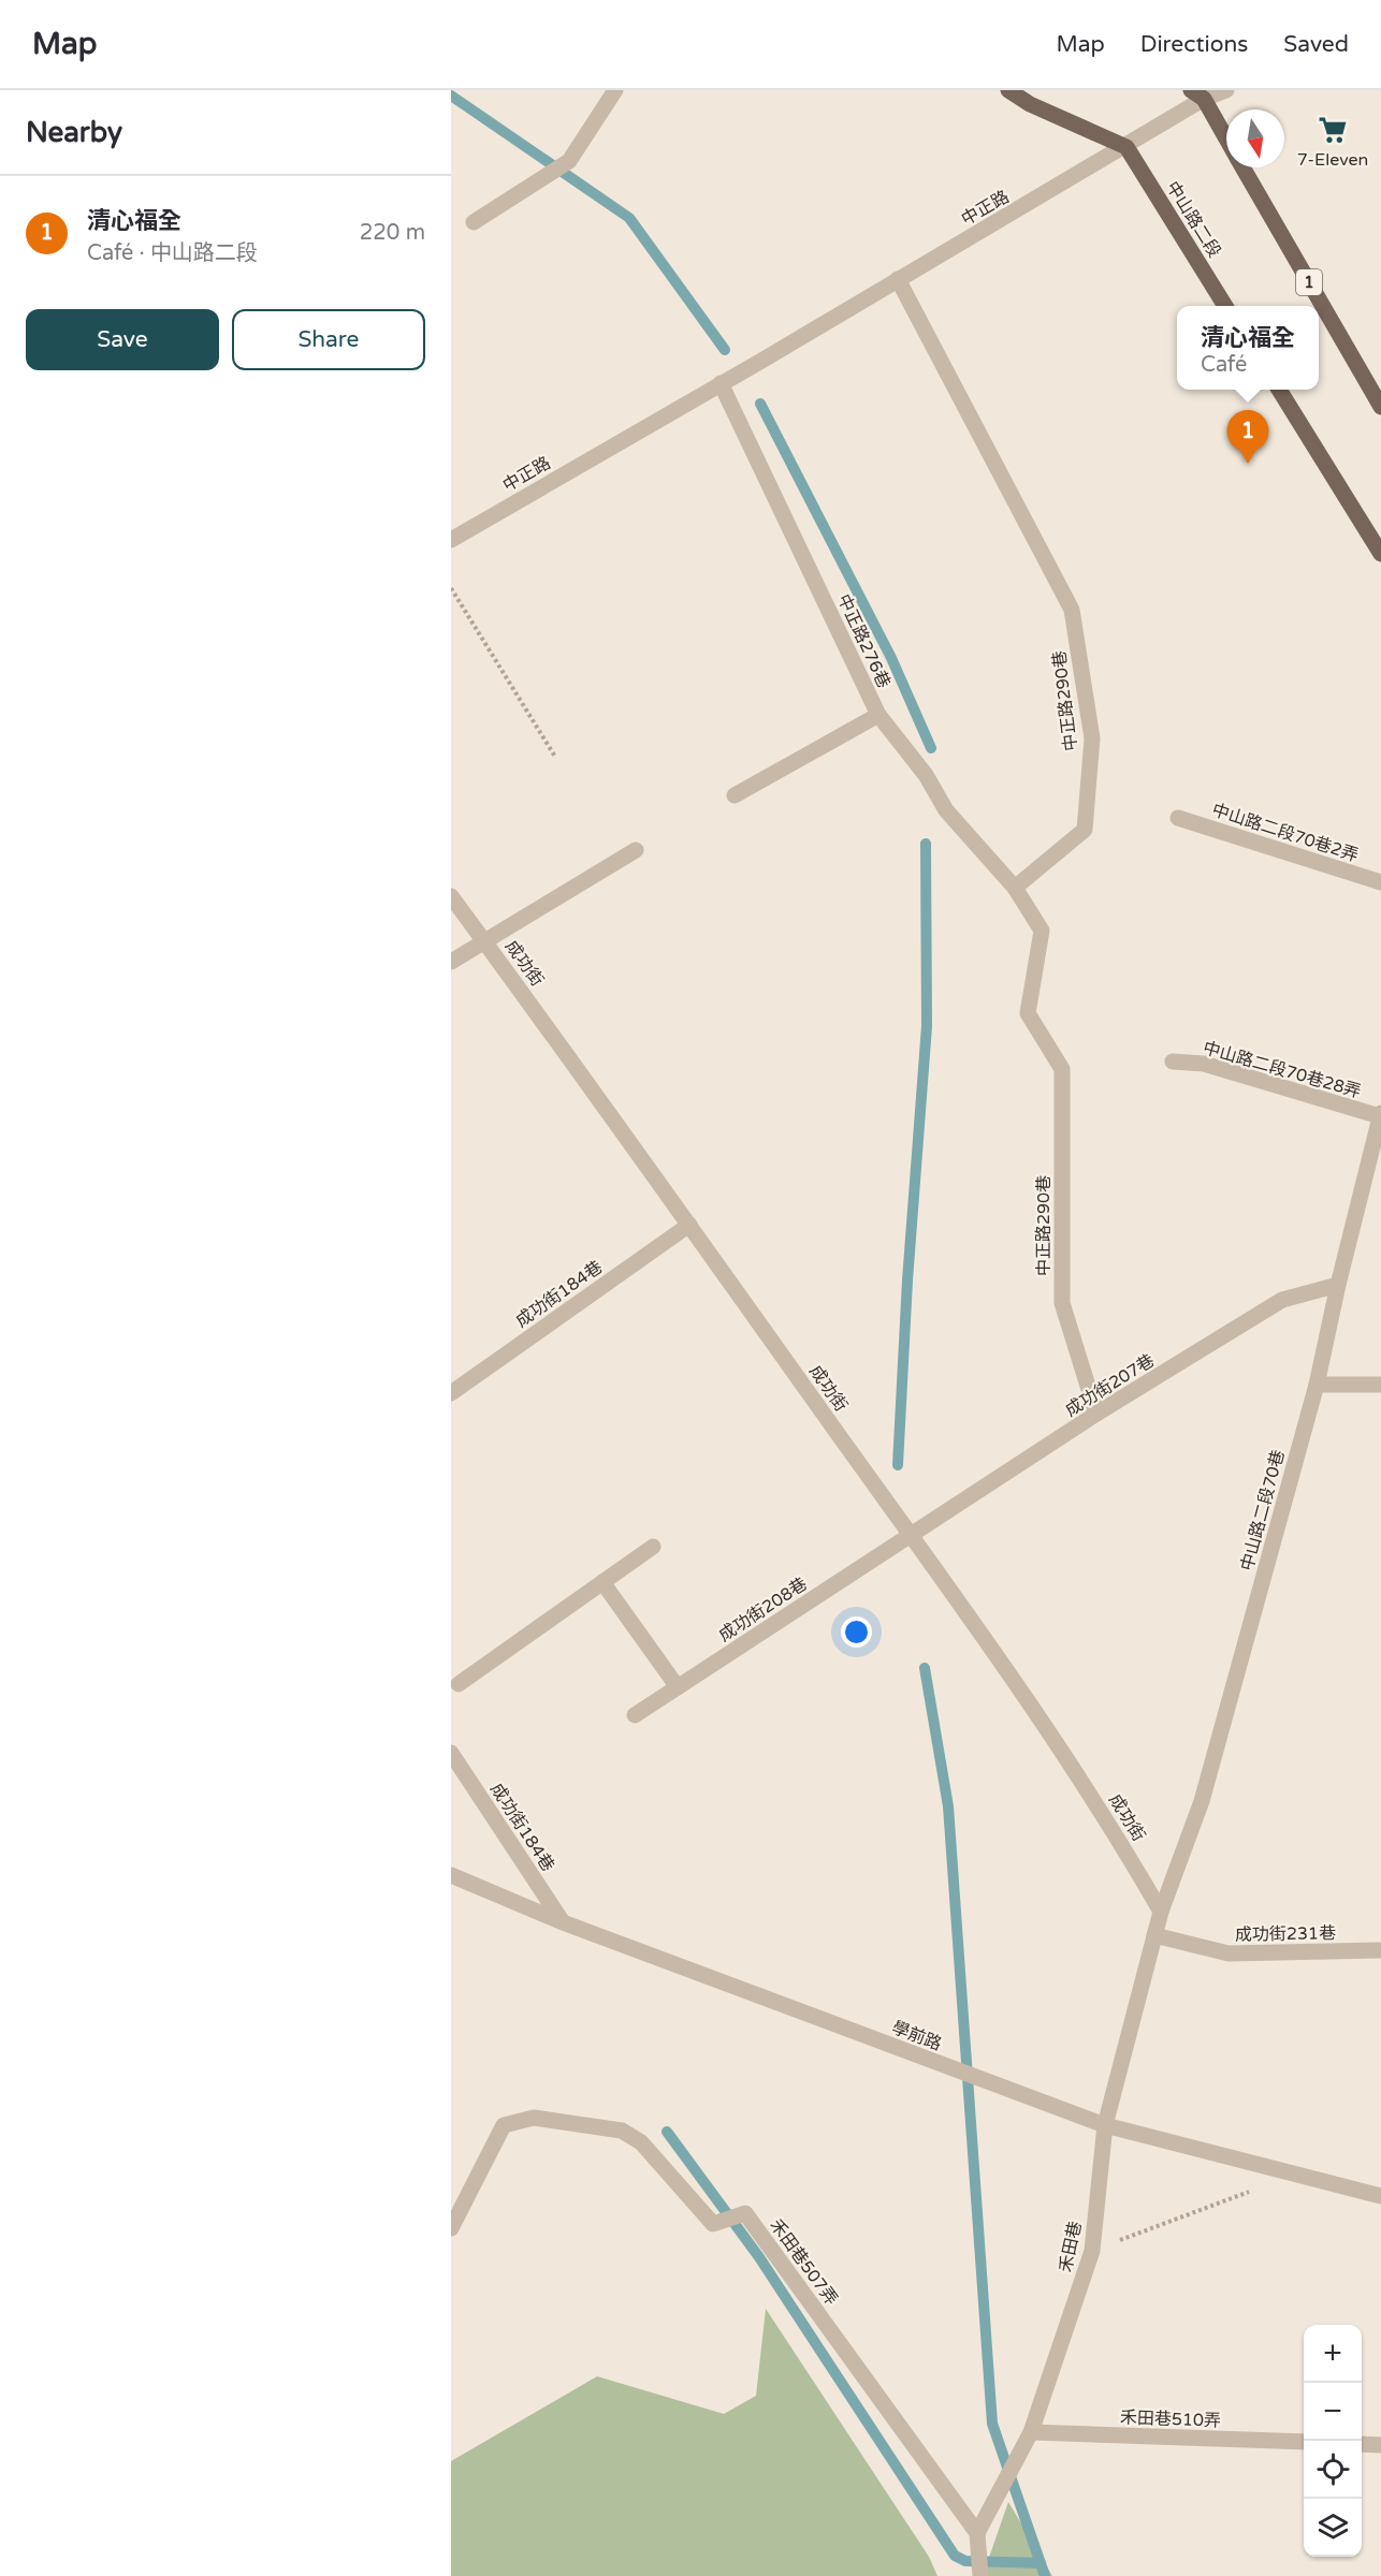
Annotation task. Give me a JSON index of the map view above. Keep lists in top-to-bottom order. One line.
{"streets":{"main road":["中山路二段","1"],"street":["中正路","中正路276巷","中正路290巷","中山路二段70巷2弄","成功街","中山路二段70巷28弄","成功街184巷","成功街207巷","中山路二段70巷","成功街208巷","成功街231巷","學前路","禾田巷","禾田巷507弄","禾田巷510弄"]},"crossings":[["中正路","中山路二段"],["中正路","1"],["中正路","中正路276巷"],["中正路","中正路290巷"],["中正路276巷","中正路290巷"],["中正路290巷","成功街207巷"],["成功街","成功街184巷"],["成功街","成功街207巷"],["成功街","中山路二段70巷"],["成功街","成功街208巷"],["成功街","禾田巷"],["中山路二段70巷28弄","中山路二段70巷"],["成功街184巷","學前路"],["成功街207巷","中山路二段70巷"],["成功街207巷","成功街208巷"],["中山路二段70巷","禾田巷"],["成功街231巷","禾田巷"],["學前路","禾田巷"],["禾田巷","禾田巷507弄"],["禾田巷","禾田巷510弄"]],"places":{"supermarket":["7-Eleven"]},"north":"bottom","page":{"header":"Map","nav":["Map","Directions","Saved"],"heading":"Nearby","list":[{"mark":"1","name":"清心福全","note":"Café · 中山路二段","value":"220 m"}],"buttons":["Save","Share"],"popup":["清心福全","Café"],"pins":"1","map_buttons":["+","−"]}}
